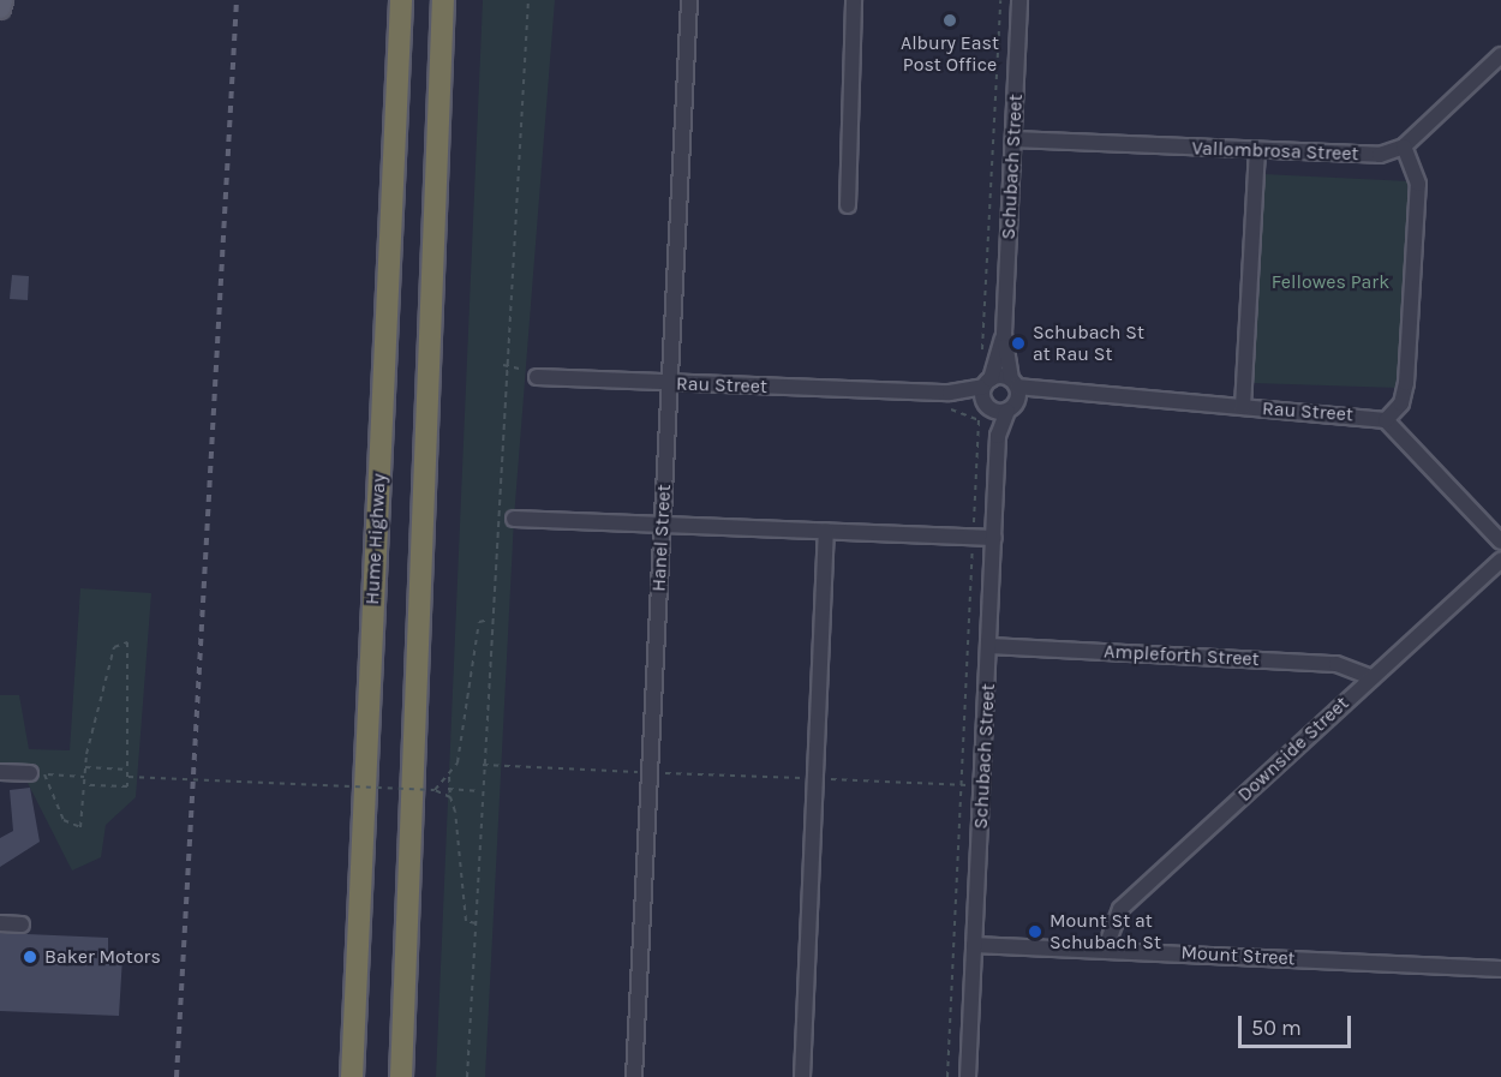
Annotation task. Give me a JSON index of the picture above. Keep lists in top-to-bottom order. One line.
{"streets":{"highway":["Hume Highway"],"street":["Vallombrosa Street","Schubach Street","Rau Street","Hanel Street","Ampleforth Street","Downside Street","Mount Street"]},"crossings":[["Vallombrosa Street","Schubach Street"],["Schubach Street","Rau Street"],["Schubach Street","Ampleforth Street"],["Schubach Street","Mount Street"],["Rau Street","Hanel Street"],["Ampleforth Street","Downside Street"],["Downside Street","Mount Street"]],"parks":["Fellowes Park"],"places":["Albury East Post Office","Schubach St at Rau St","Mount St at Schubach St","Baker Motors"],"scale_bar":"50 m"}
